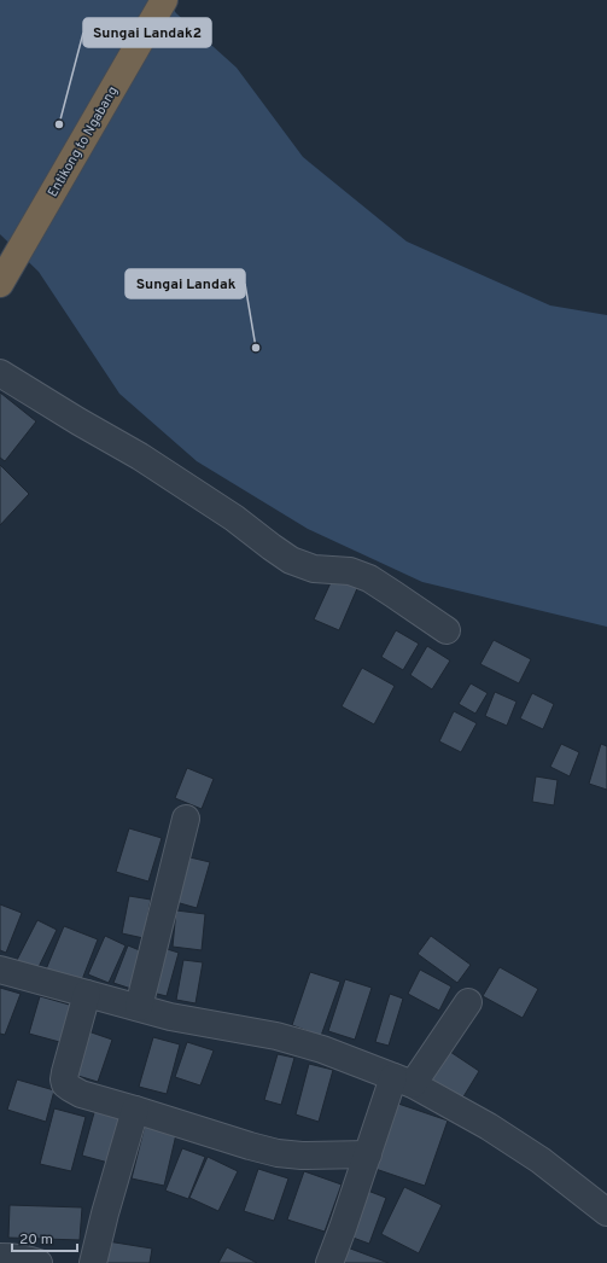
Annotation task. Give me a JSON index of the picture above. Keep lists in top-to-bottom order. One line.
{"streets":{"highway":["Entikong to Ngabang"]},"places":["Sungai Landak2","Sungai Landak"],"scale_bar":"20 m"}
